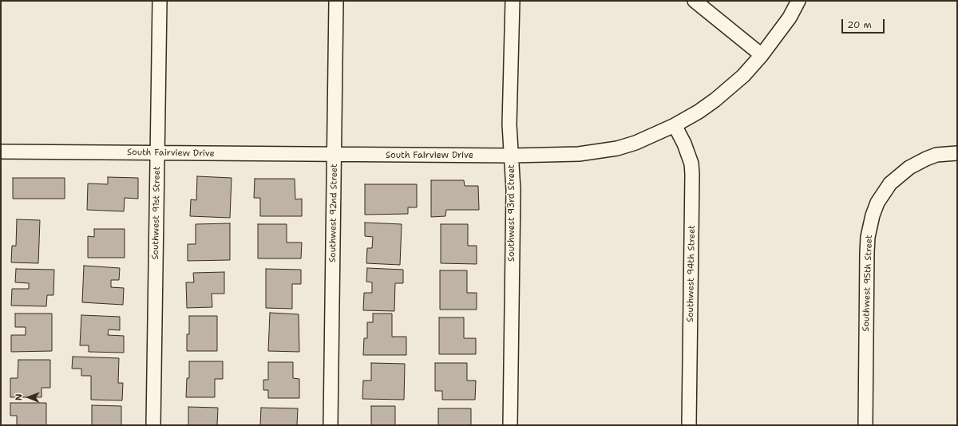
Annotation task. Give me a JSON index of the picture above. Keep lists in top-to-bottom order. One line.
{"streets":{"street":["South Fairview Drive","Southwest 91st Street","Southwest 92nd Street","Southwest 93rd Street","Southwest 94th Street","Southwest 95th Street"]},"crossings":[["South Fairview Drive","Southwest 91st Street"],["South Fairview Drive","Southwest 92nd Street"],["South Fairview Drive","Southwest 93rd Street"],["South Fairview Drive","Southwest 94th Street"]],"scale_bar":"20 m","north":"left"}
